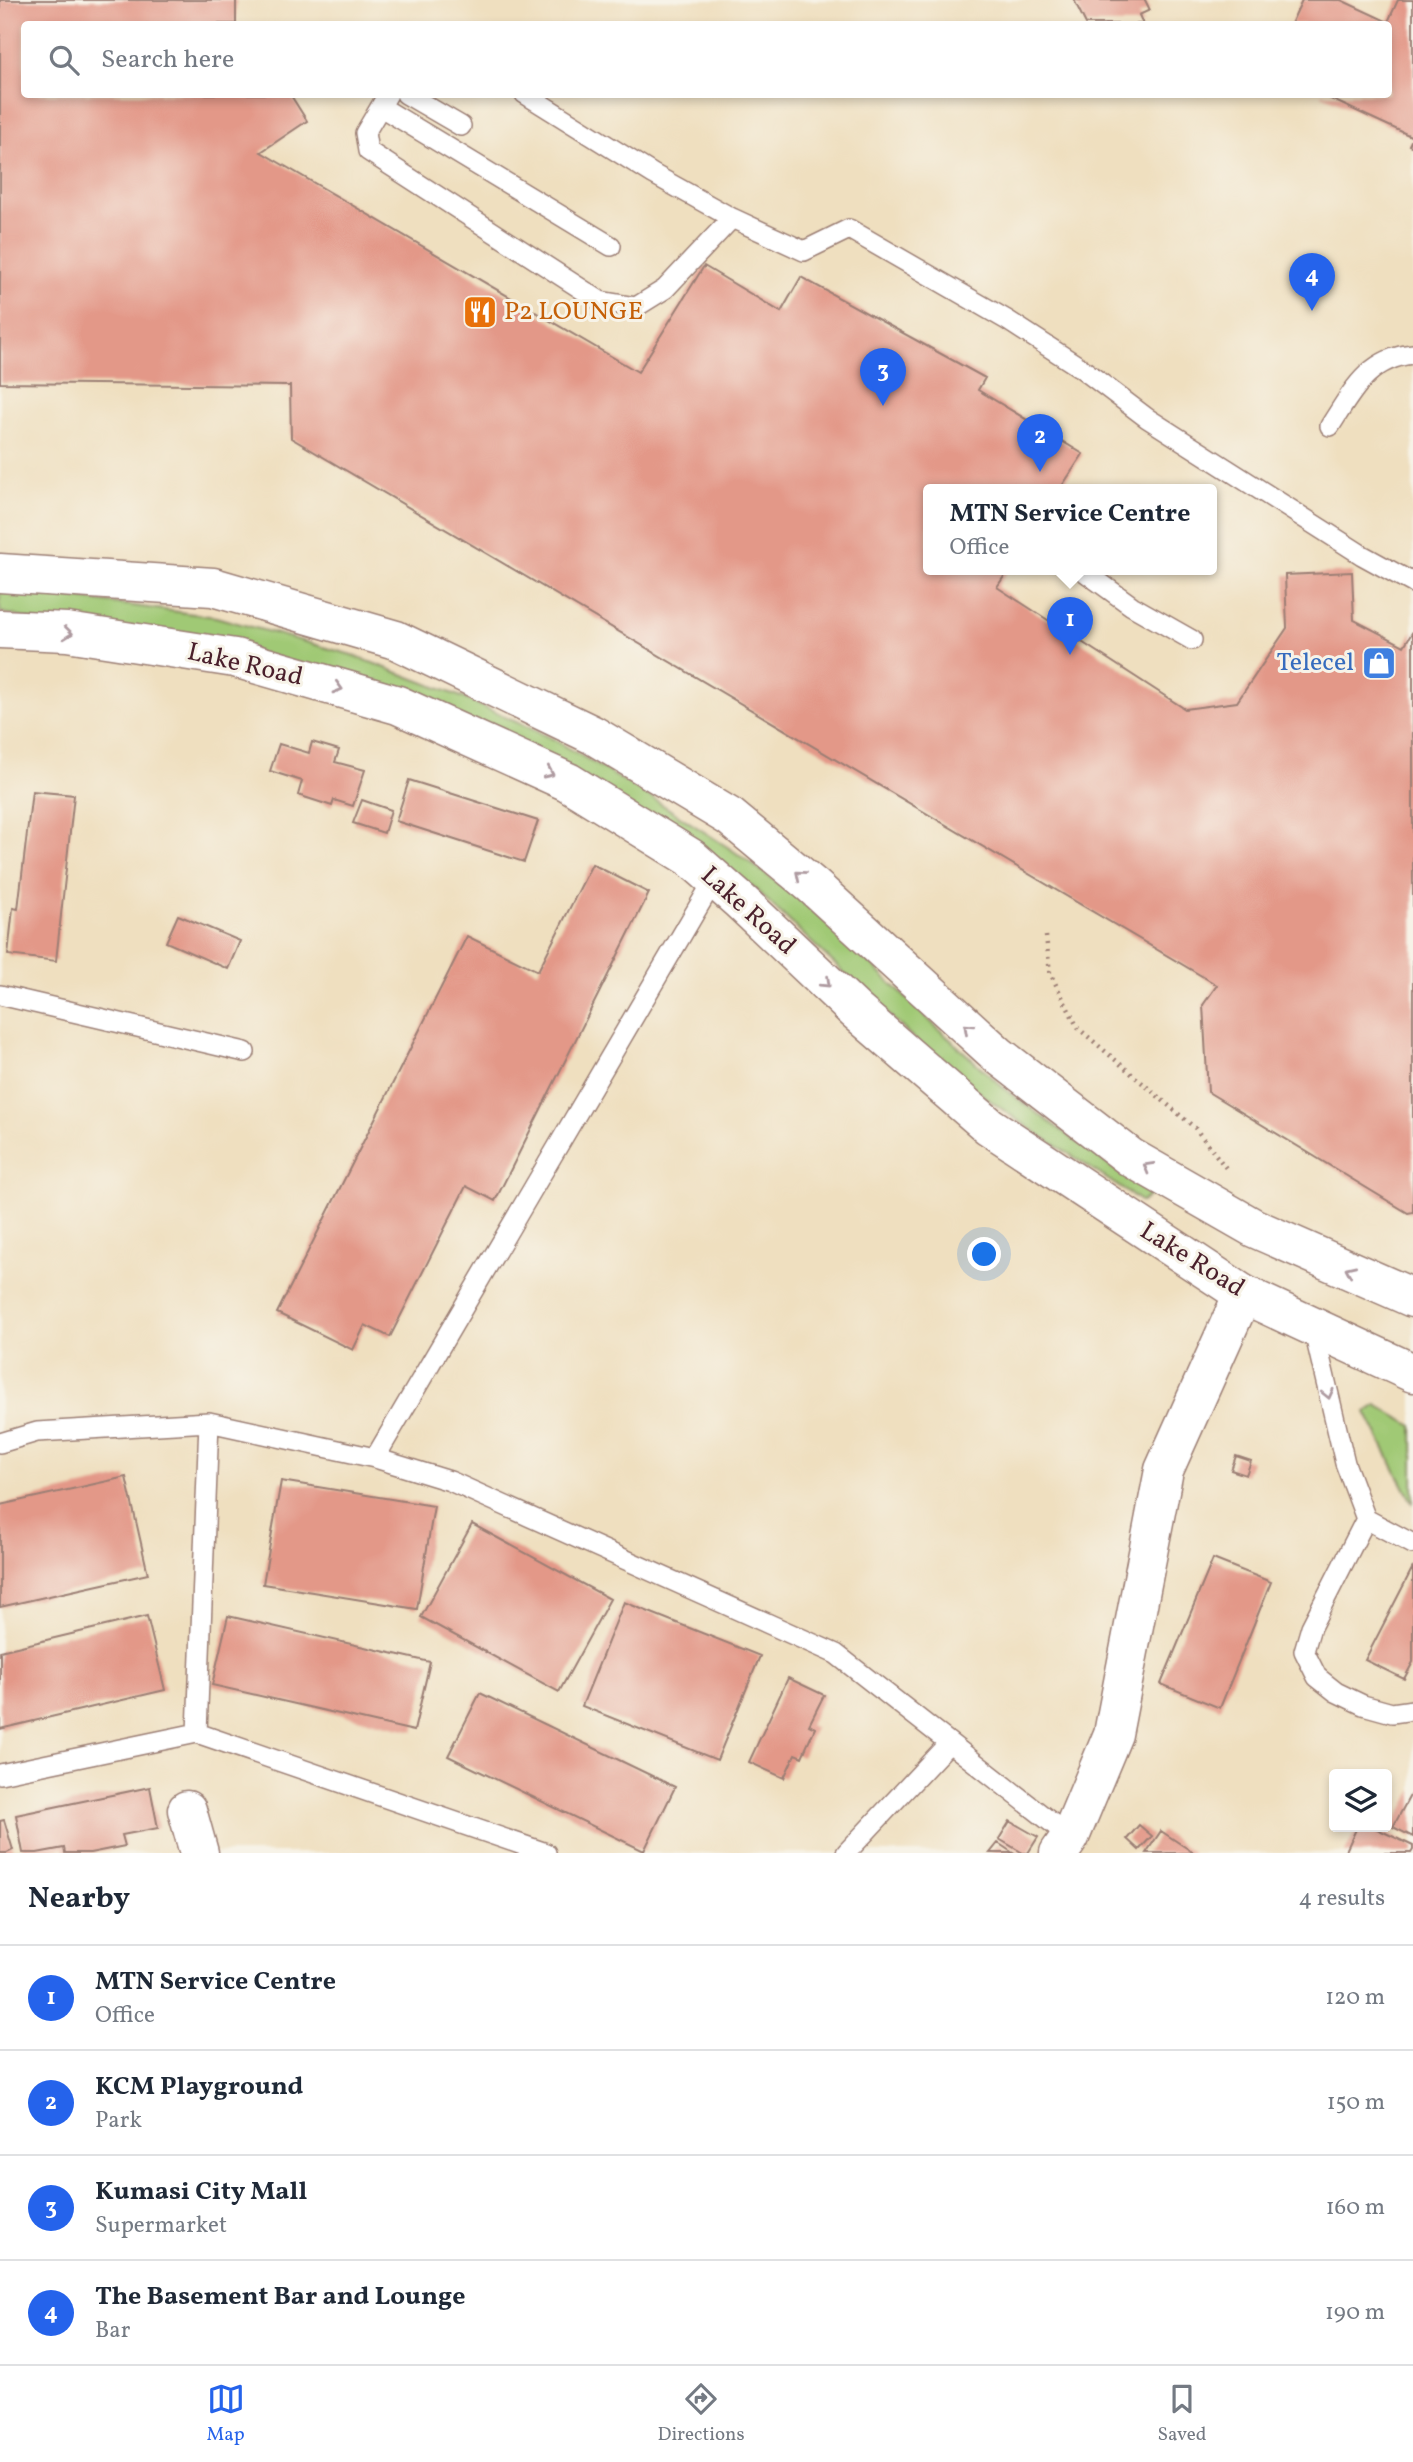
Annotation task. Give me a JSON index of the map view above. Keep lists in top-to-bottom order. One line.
{"streets":{"main road":["Lake Road"]},"places":{"restaurant":["P2 LOUNGE"],"shop":["Telecel"]},"page":{"search":"Search here","pins":["4","3","2","1"],"popup":["MTN Service Centre","Office"],"heading":["Nearby","4 results"],"list":[{"mark":"1","name":"MTN Service Centre","note":"Office","value":"120 m"},{"mark":"2","name":"KCM Playground","note":"Park","value":"150 m"},{"mark":"3","name":"Kumasi City Mall","note":"Supermarket","value":"160 m"},{"mark":"4","name":"The Basement Bar and Lounge","note":"Bar","value":"190 m"}],"nav":["Map","Directions","Saved"]}}
